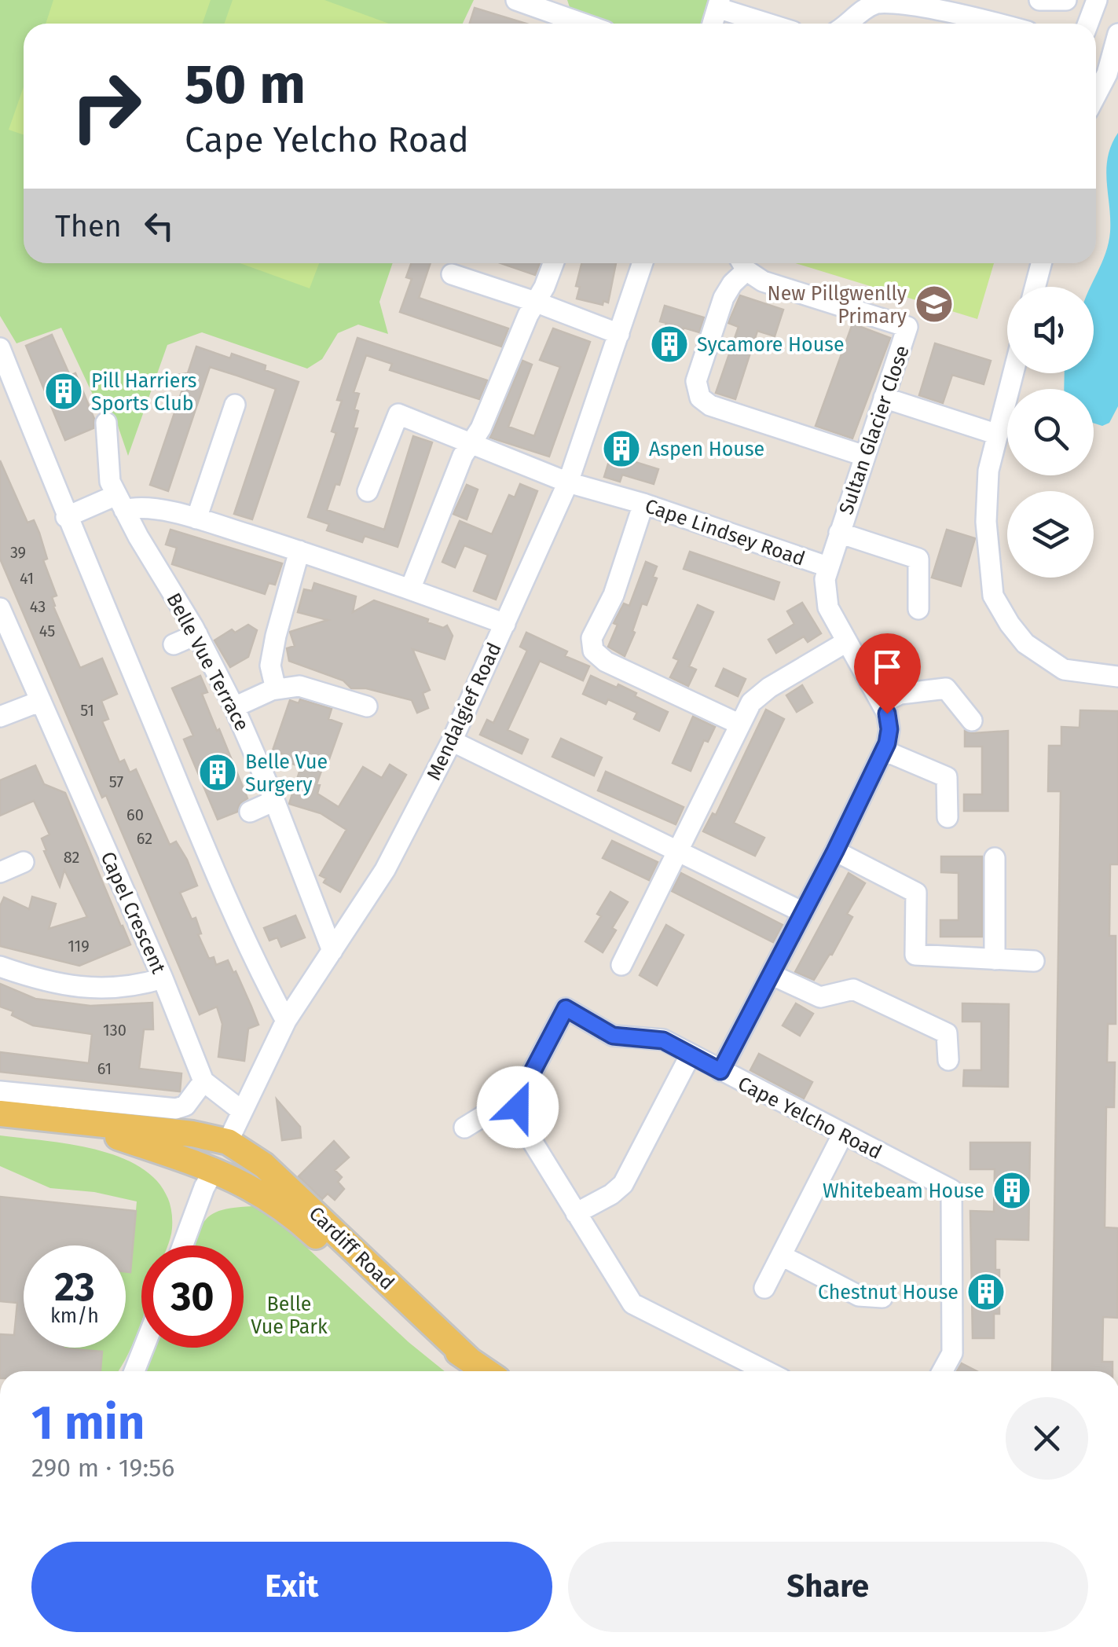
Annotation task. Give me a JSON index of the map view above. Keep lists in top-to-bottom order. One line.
{"streets":{"main road":["Cardiff Road"],"street":["Sultan Glacier Close","Cape Lindsey Road","Belle Vue Terrace","Mendalgief Road","Capel Crescent","Cape Yelcho Road"]},"crossings":[["Sultan Glacier Close","Cape Lindsey Road"],["Cape Lindsey Road","Mendalgief Road"],["Cape Lindsey Road","Cape Yelcho Road"],["Belle Vue Terrace","Mendalgief Road"],["Mendalgief Road","Cardiff Road"]],"parks":["Belle Vue Park"],"places":{"school or university":["New Pillgwenlly Primary"],"building":["Sycamore House","Pill Harriers Sports Club","Aspen House","Belle Vue Surgery","Whitebeam House","Chestnut House"]},"house_numbers":["39","41","43","45","51","57","60","62","82","119","130","61"],"page":{"turn":["50 m","Cape Yelcho Road"],"then":"Then","speed":"23 km/h","limit":"30","heading":["1 min","290 m · 19:56"],"buttons":["Exit","Share"]}}
